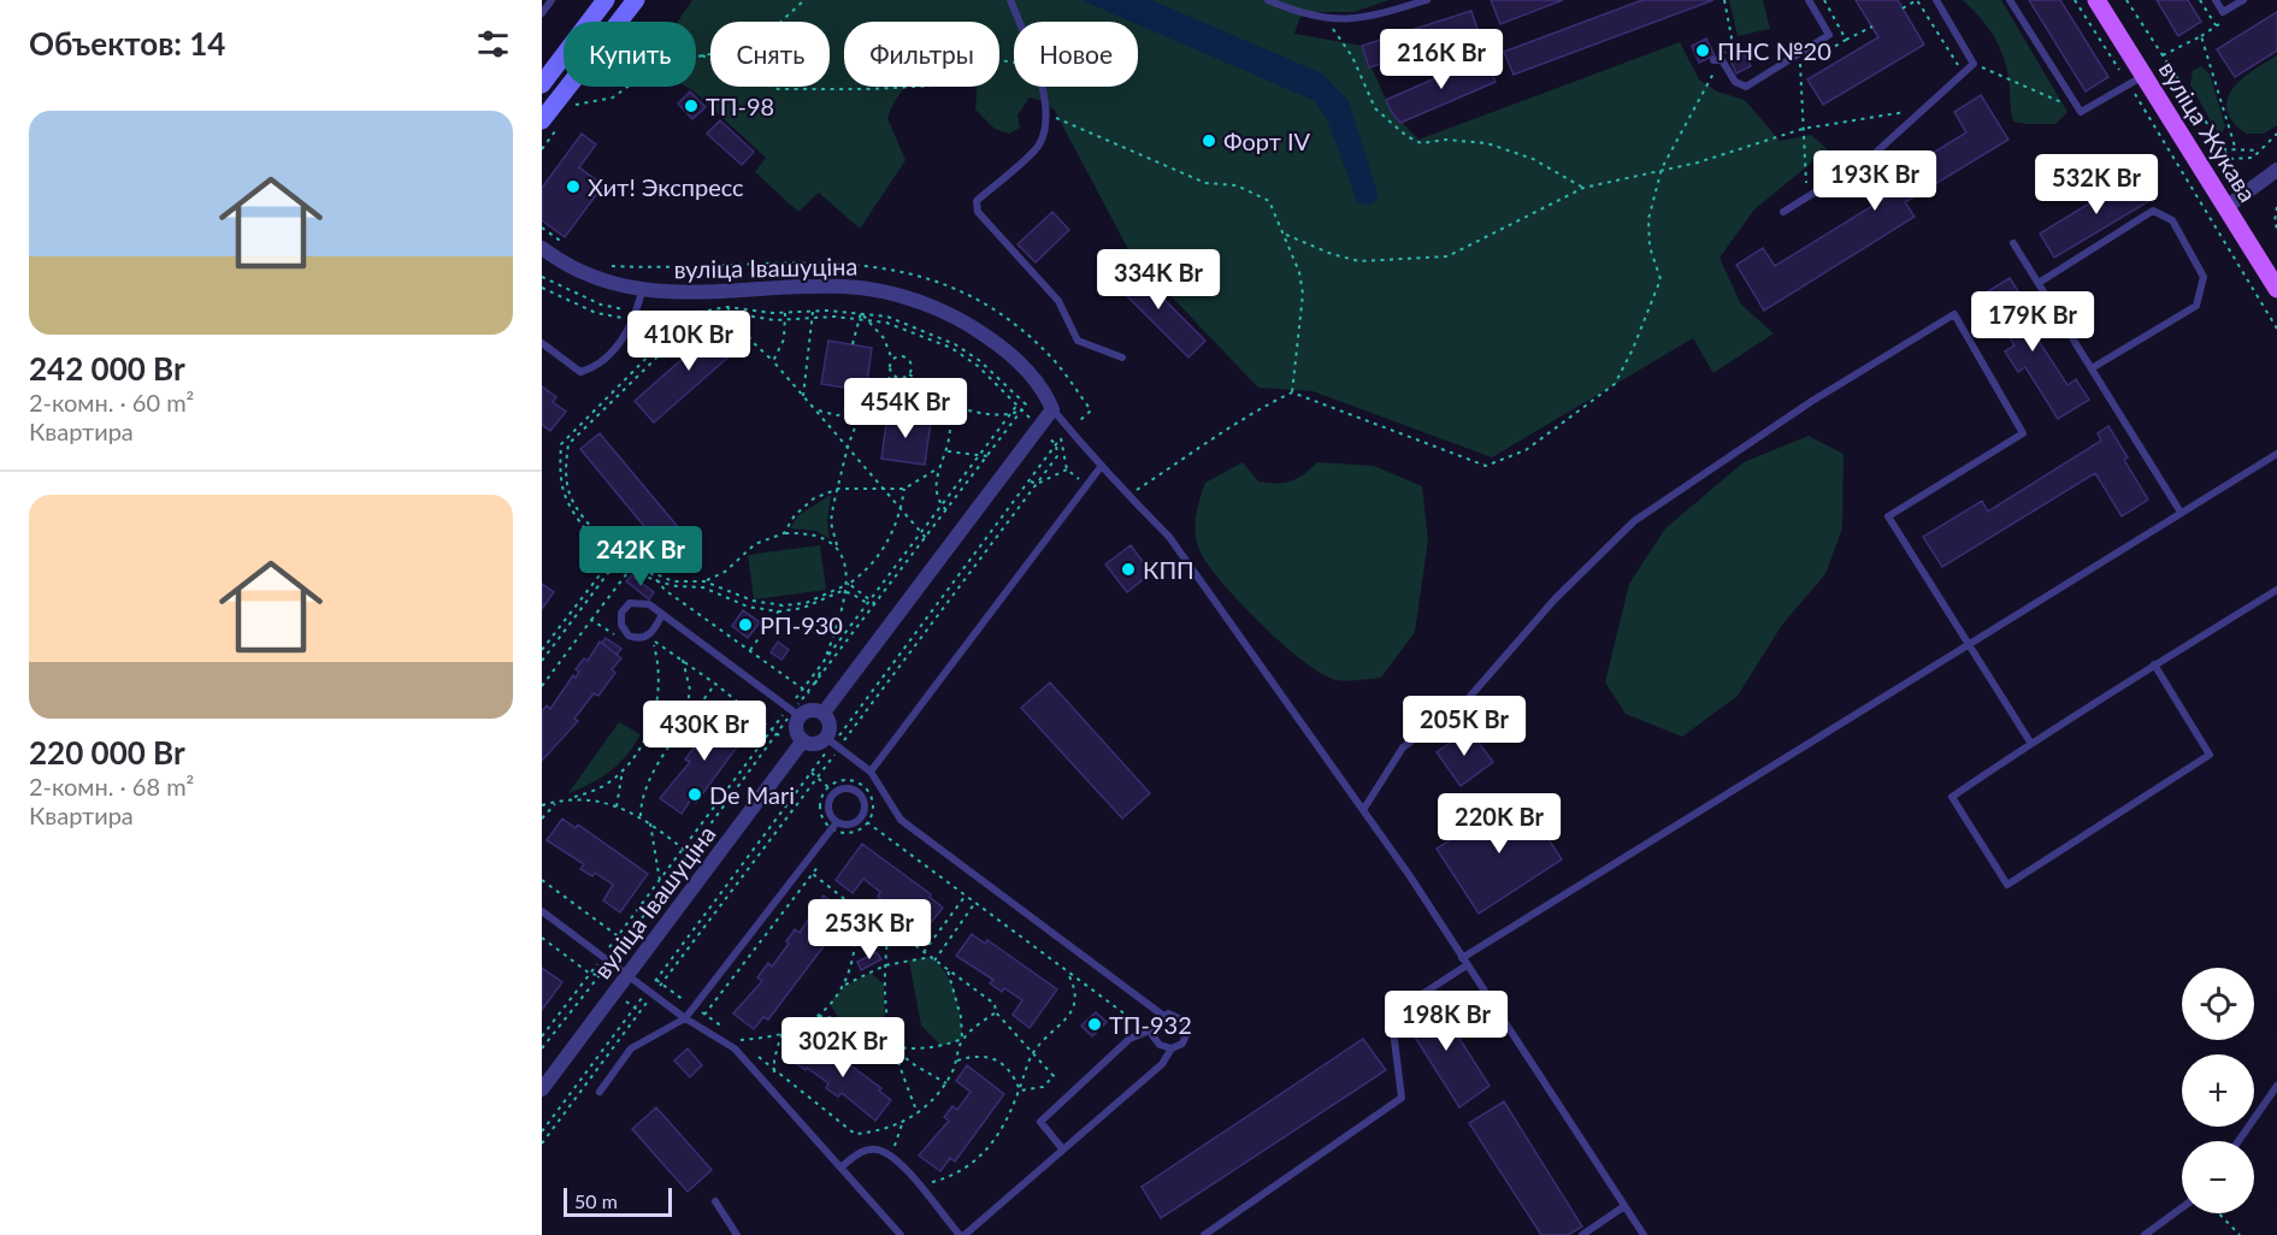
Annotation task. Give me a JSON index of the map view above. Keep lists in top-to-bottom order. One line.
{"streets":{"main road":["вуліца Жукава"],"street":["вуліца Івашуціна"]},"places":["ПНС №20","ТП-98","Форт IV","Хит! Экспресс","КПП","РП-930","De Mari","ТП-932"],"scale_bar":"50 m","page":{"heading":"Объектов: 14","chip":["Купить","Снять","Фильтры","Новое"],"price":["216K Br","193K Br","532K Br","334K Br","179K Br","410K Br","454K Br","242K Br","205K Br","430K Br","220K Br","253K Br","198K Br","302K Br"],"list":[{"name":"242 000 Br","note":"2-комн. · 60 m² · Квартира"},{"name":"220 000 Br","note":"2-комн. · 68 m² · Квартира"}],"map_buttons":["+","−"],"scale":"50 m"}}
